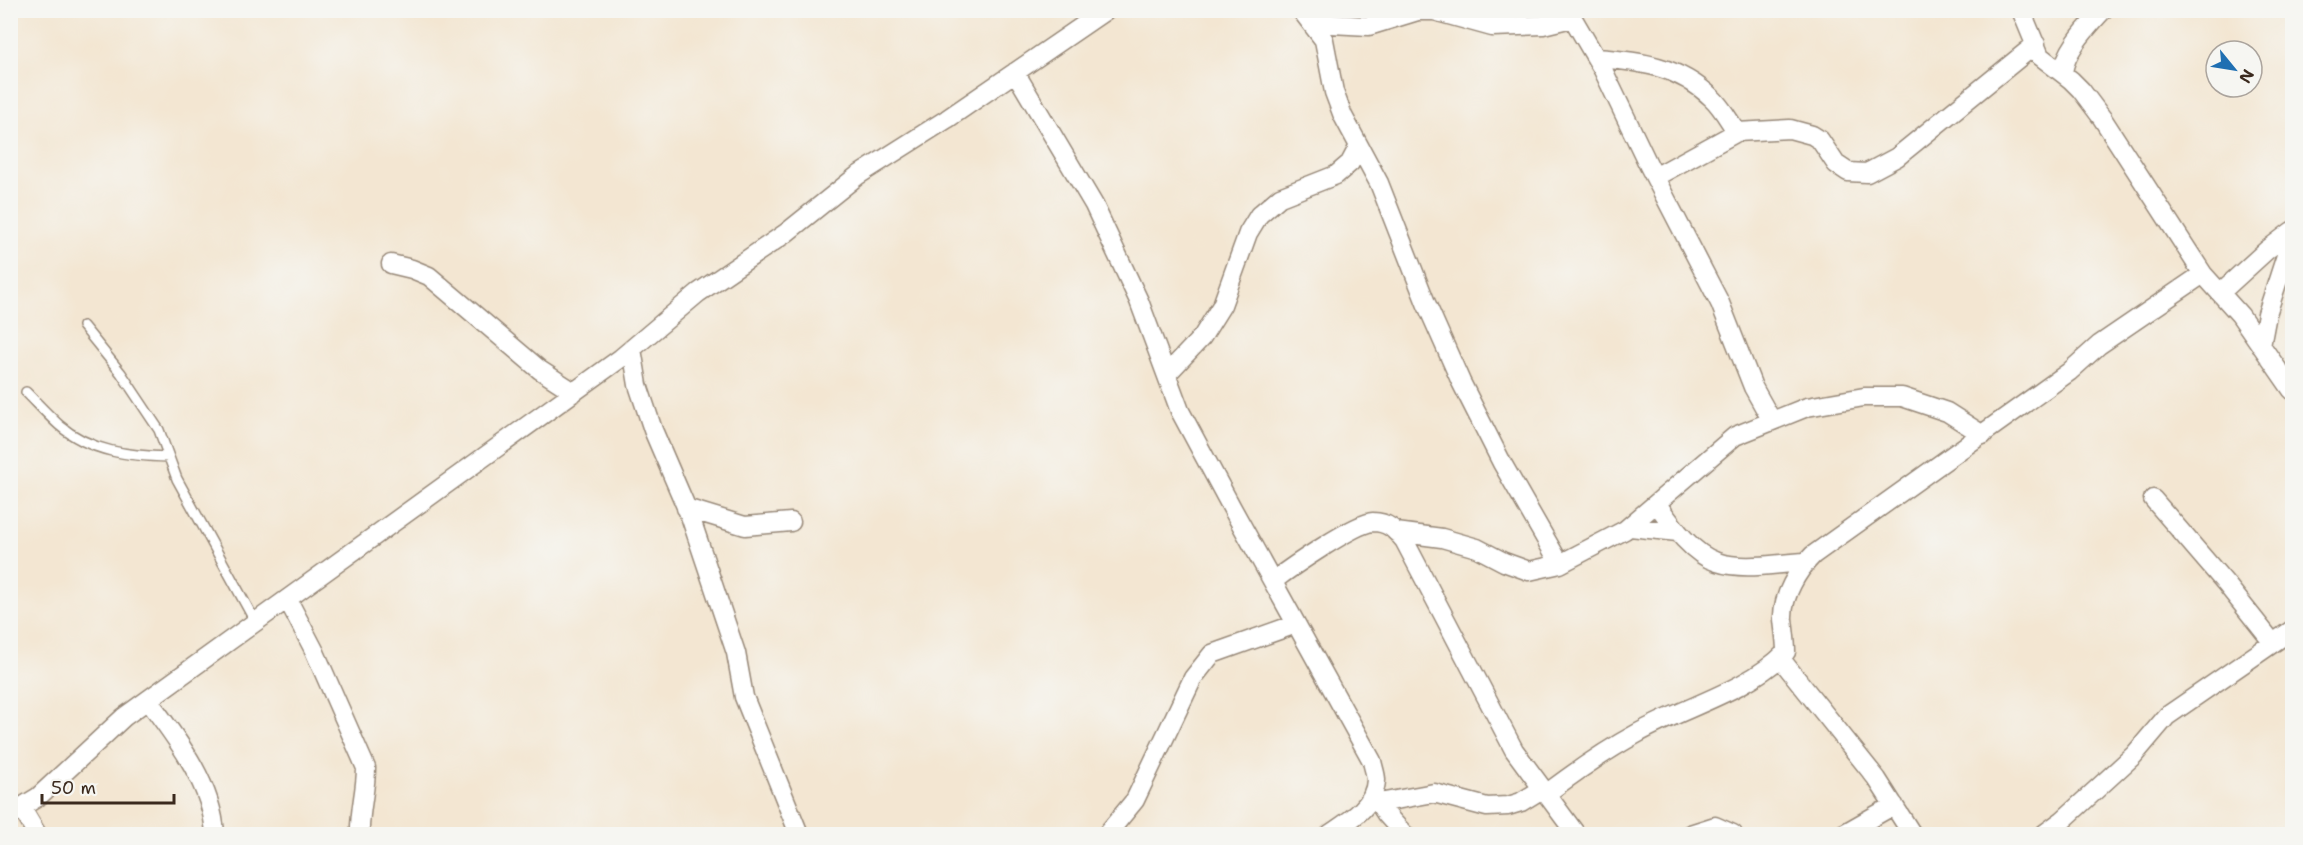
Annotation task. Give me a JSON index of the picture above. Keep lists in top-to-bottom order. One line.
{"scale_bar":"50 m","north":"bottom right"}
